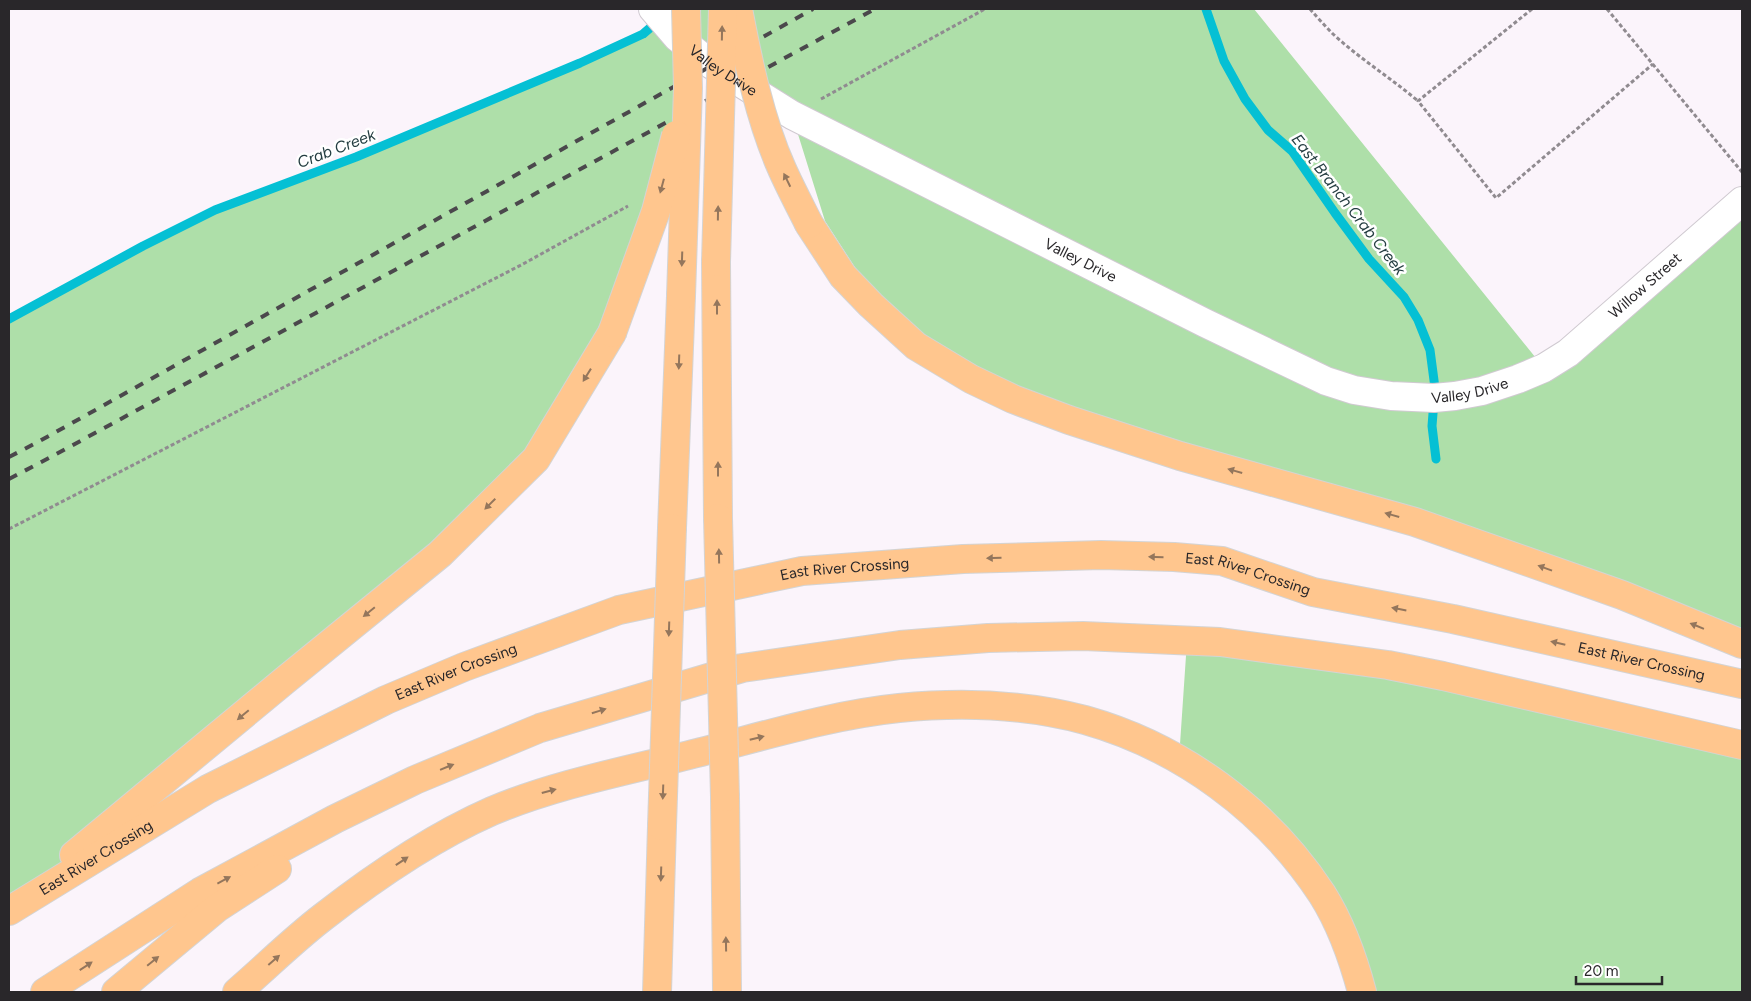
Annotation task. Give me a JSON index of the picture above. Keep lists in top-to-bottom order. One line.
{"streets":{"highway":["East River Crossing"],"street":["Valley Drive","Willow Street"]},"crossings":[["Valley Drive","Willow Street"]],"water":["Crab Creek","East Branch Crab Creek"],"scale_bar":"20 m"}
